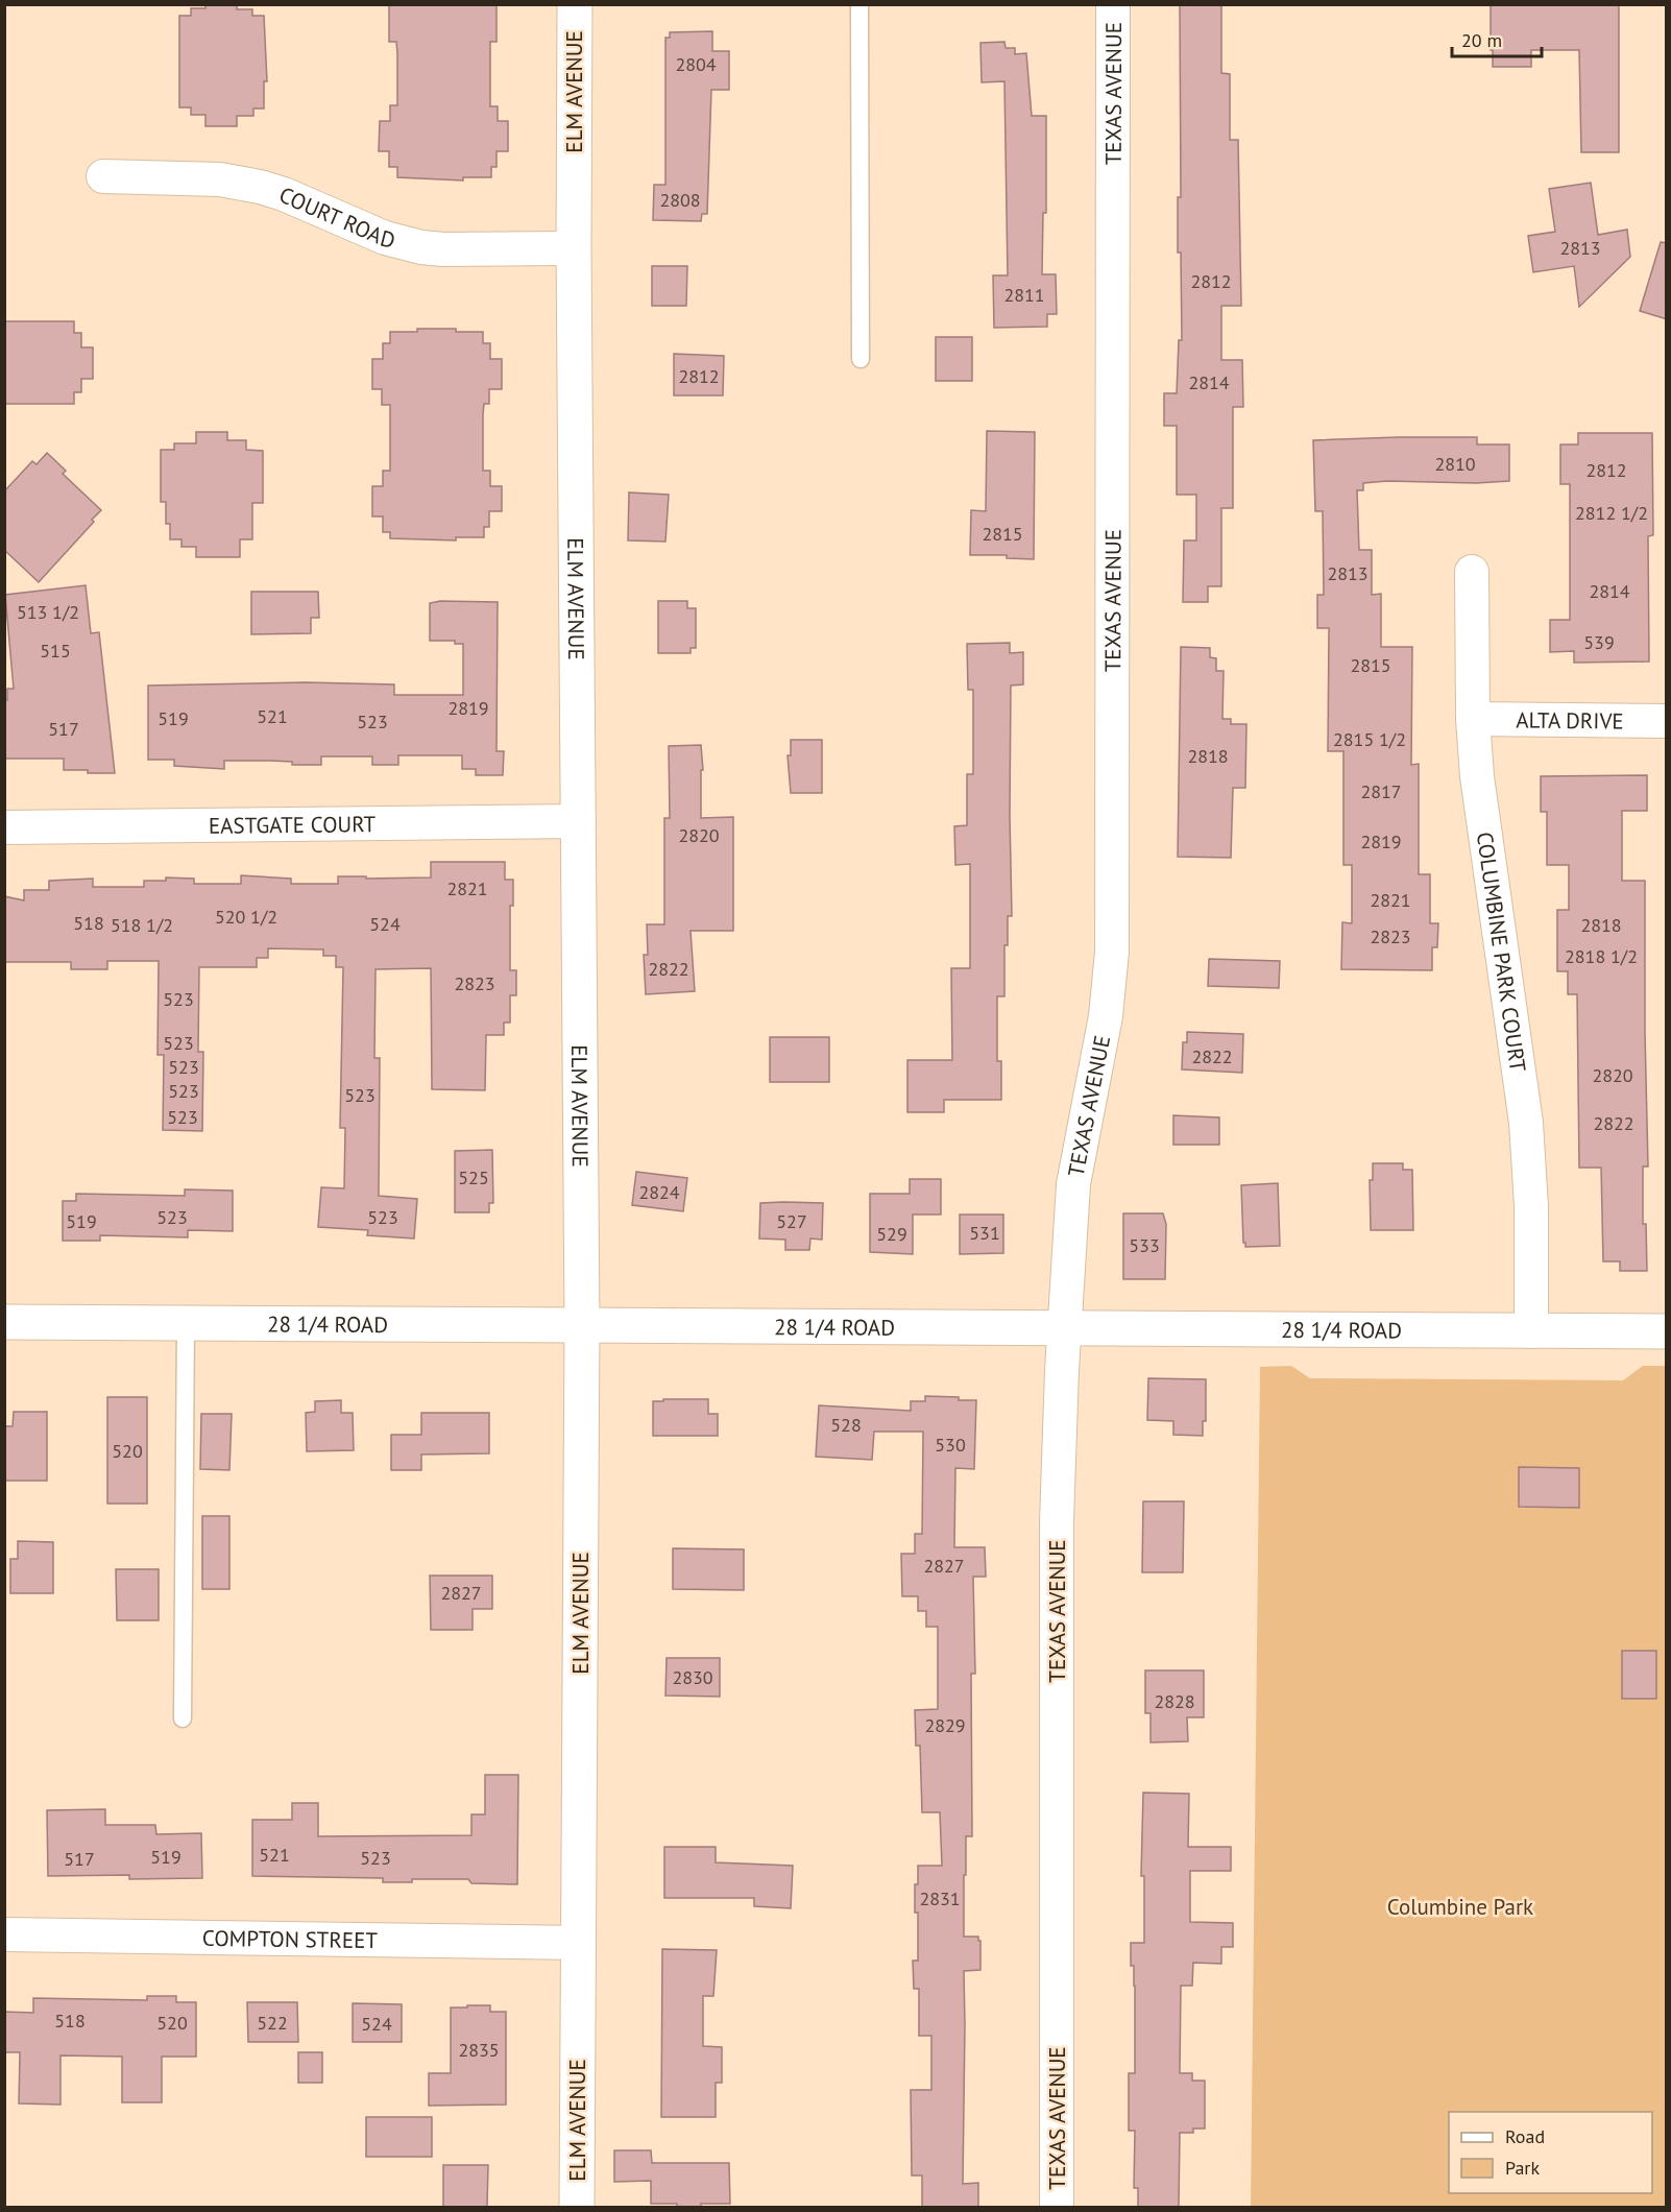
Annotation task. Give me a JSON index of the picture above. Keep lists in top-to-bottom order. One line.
{"streets":{"street":["ELM AVENUE","TEXAS AVENUE","COURT ROAD","ALTA DRIVE","EASTGATE COURT","COLUMBINE PARK COURT","28 1/4 ROAD","COMPTON STREET"]},"crossings":[["ELM AVENUE","COURT ROAD"],["ELM AVENUE","EASTGATE COURT"],["ELM AVENUE","28 1/4 ROAD"],["ELM AVENUE","COMPTON STREET"],["TEXAS AVENUE","28 1/4 ROAD"],["ALTA DRIVE","COLUMBINE PARK COURT"],["COLUMBINE PARK COURT","28 1/4 ROAD"]],"parks":["Columbine Park"],"house_numbers":["2804","2808","2813","2812","2811","2812","2814","2810","2812","2812 1/2","2815","2813","2814","513 1/2","539","515","2815","2819","521","519","523","517","2815 1/2","2818","2817","2820","2819","2821","2821","520 1/2","518","524","518 1/2","2818","2823","2818 1/2","2822","2823","523","523","2822","523","2820","523","523","523","2822","525","2824","523","523","519","527","531","529","533","528","530","520","2827","2827","2830","2828","2829","521","519","523","517","2831","518","520","522","524","2835"],"legend":["Road","Park"],"scale_bar":"20 m"}
